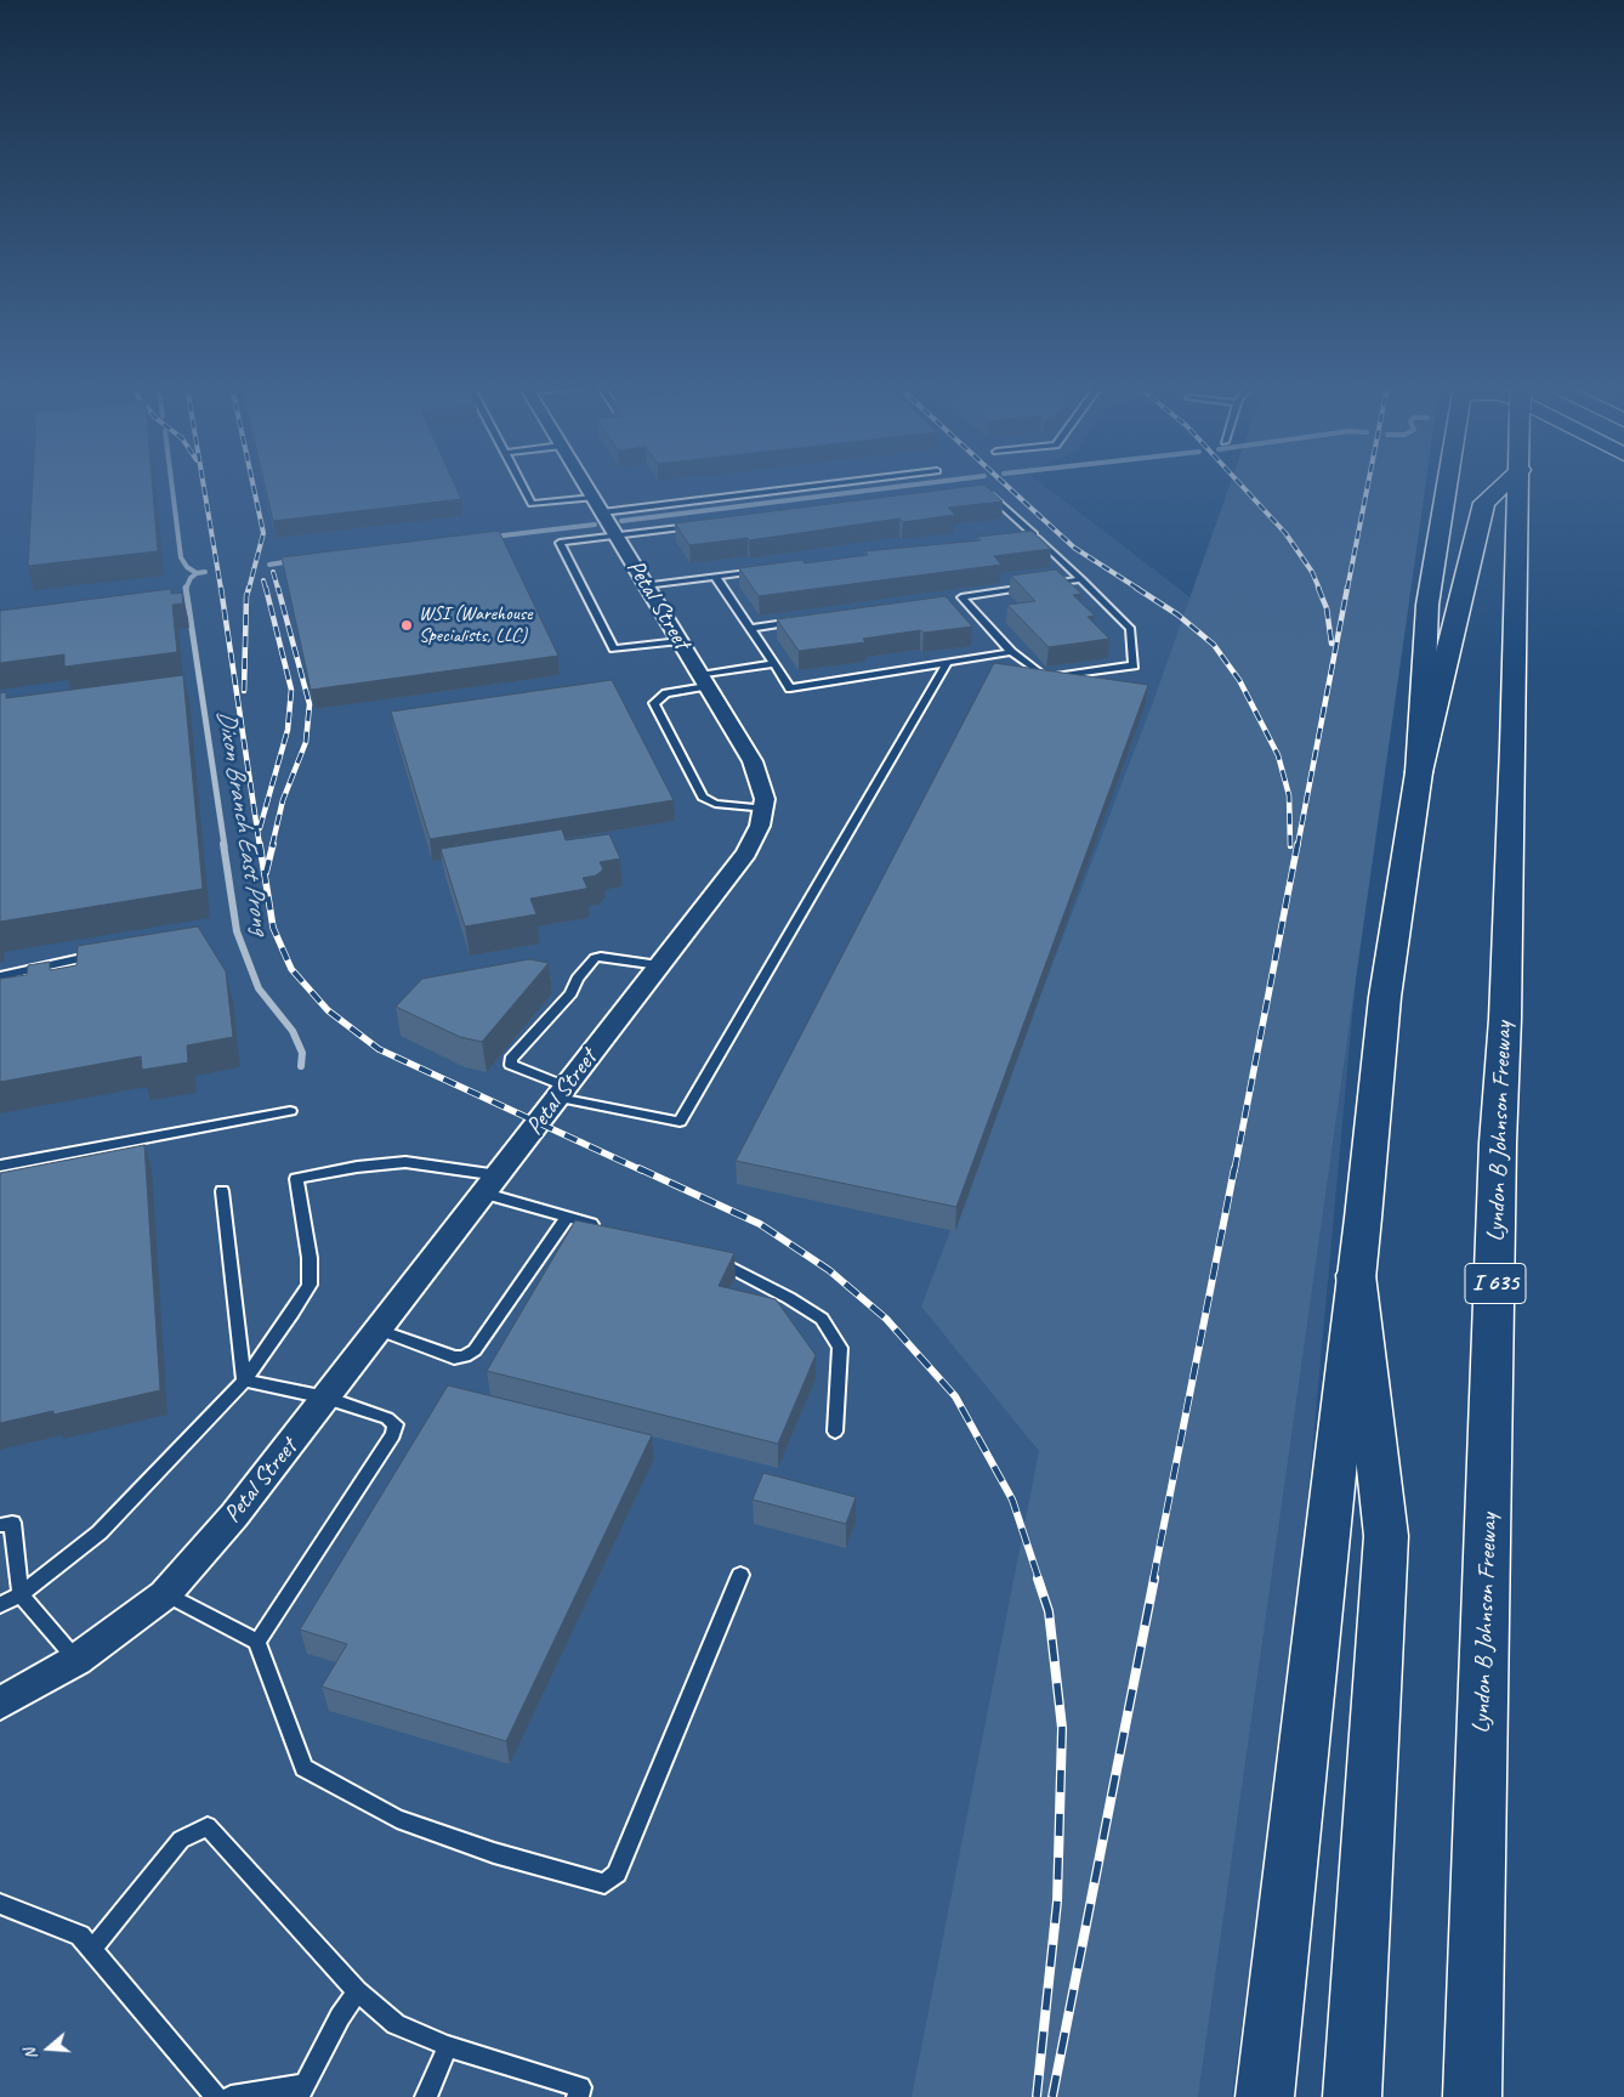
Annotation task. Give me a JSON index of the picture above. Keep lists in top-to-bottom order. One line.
{"streets":{"main road":["Lyndon B Johnson Freeway","I 635"],"street":["Petal Street"]},"water":["Dixon Branch East Prong"],"places":["WSI (Warehouse Specialists, LLC)"],"north":"left"}
